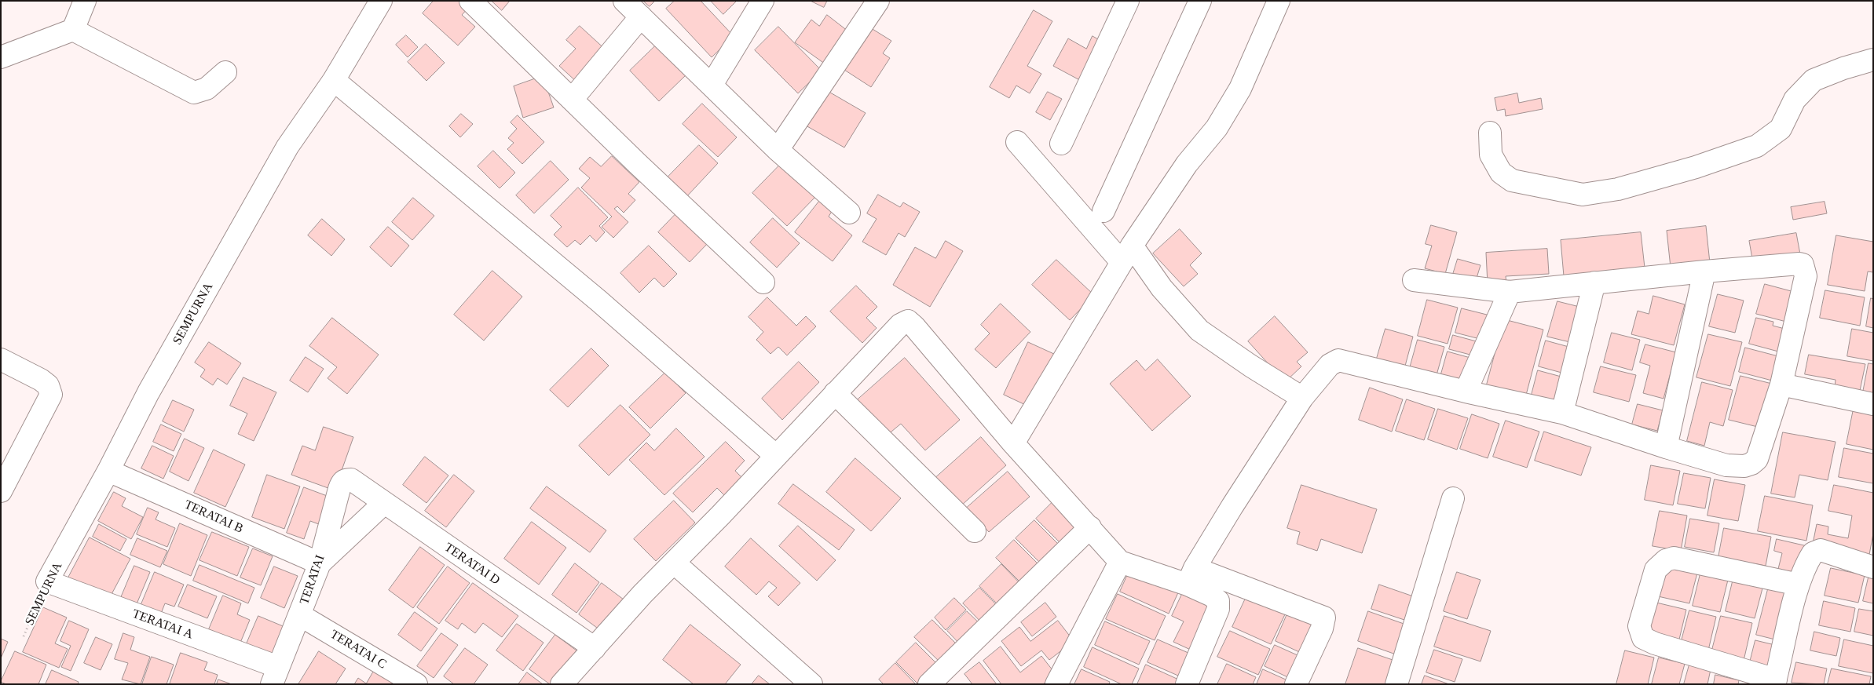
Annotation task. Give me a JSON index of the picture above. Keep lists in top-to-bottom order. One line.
{"streets":{"street":["SEMPURNA","TERATAI B","TERATAI D","TERATAI","TERATAI A","TERATAI C"]},"crossings":[["SEMPURNA","TERATAI B"],["SEMPURNA","TERATAI A"],["TERATAI B","TERATAI"],["TERATAI D","TERATAI"],["TERATAI","TERATAI A"],["TERATAI","TERATAI C"]]}
